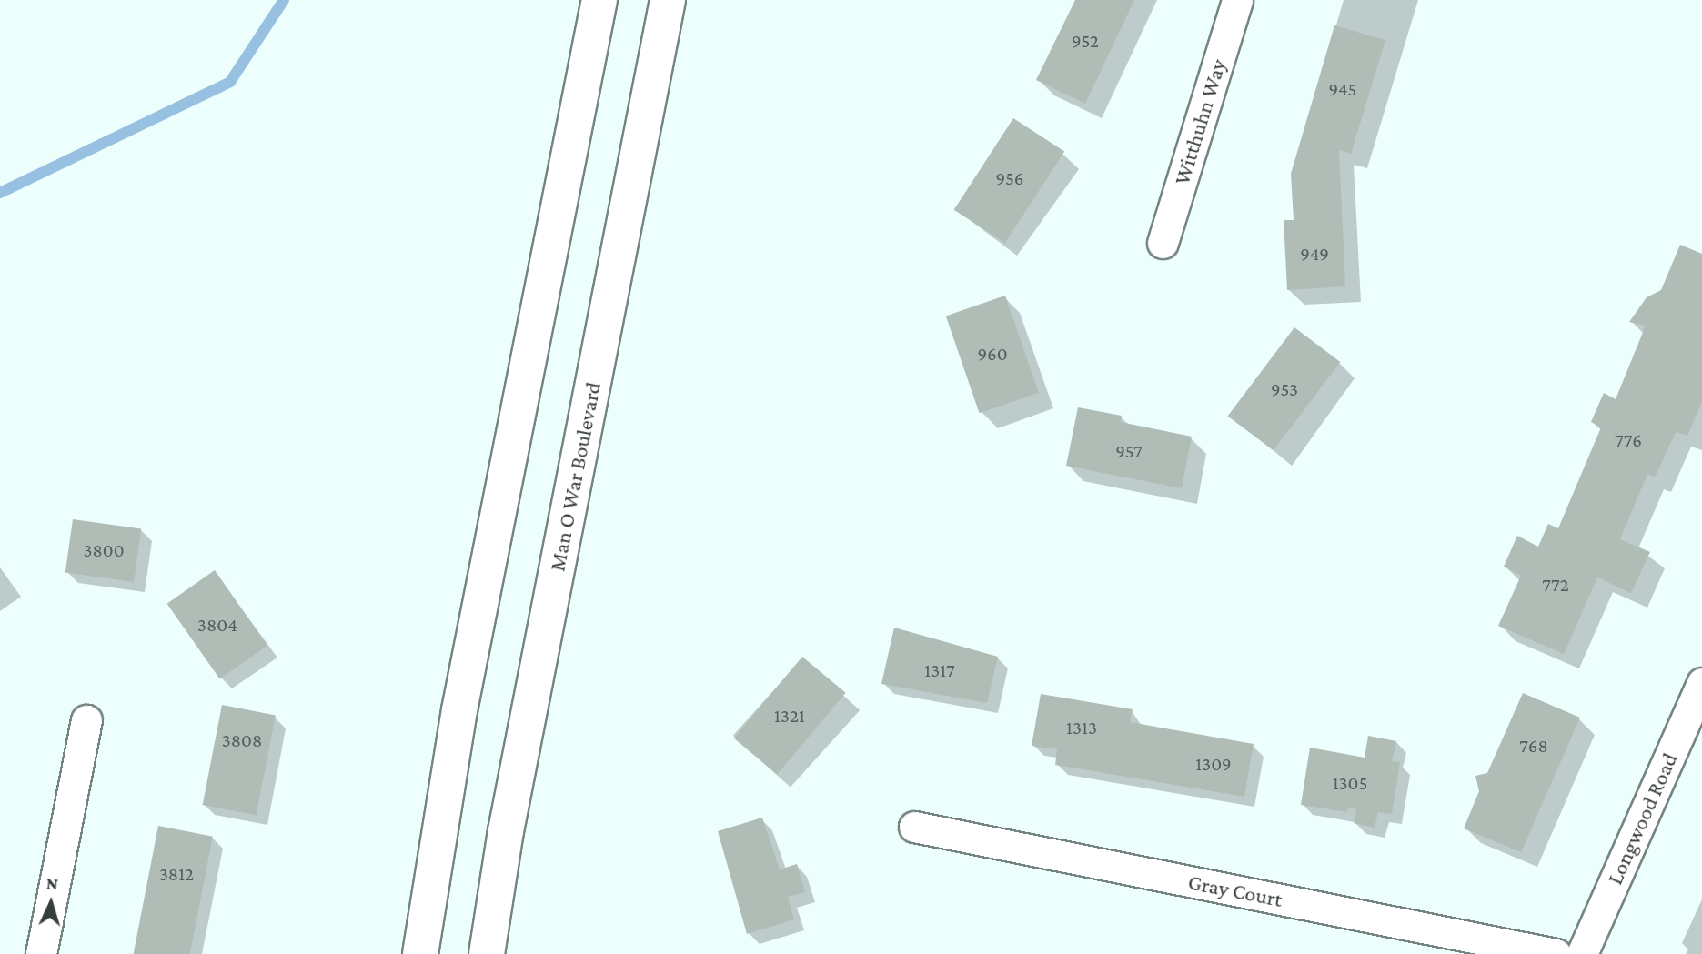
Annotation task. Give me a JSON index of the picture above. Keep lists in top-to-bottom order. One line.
{"streets":{"main road":["Man O War Boulevard"],"street":["Witthuhn Way","Longwood Road","Gray Court"]},"house_numbers":["952","945","956","949","960","953","776","957","3800","772","3804","1317","1321","1313","3808","768","1309","1305","3812"],"north":"top"}
